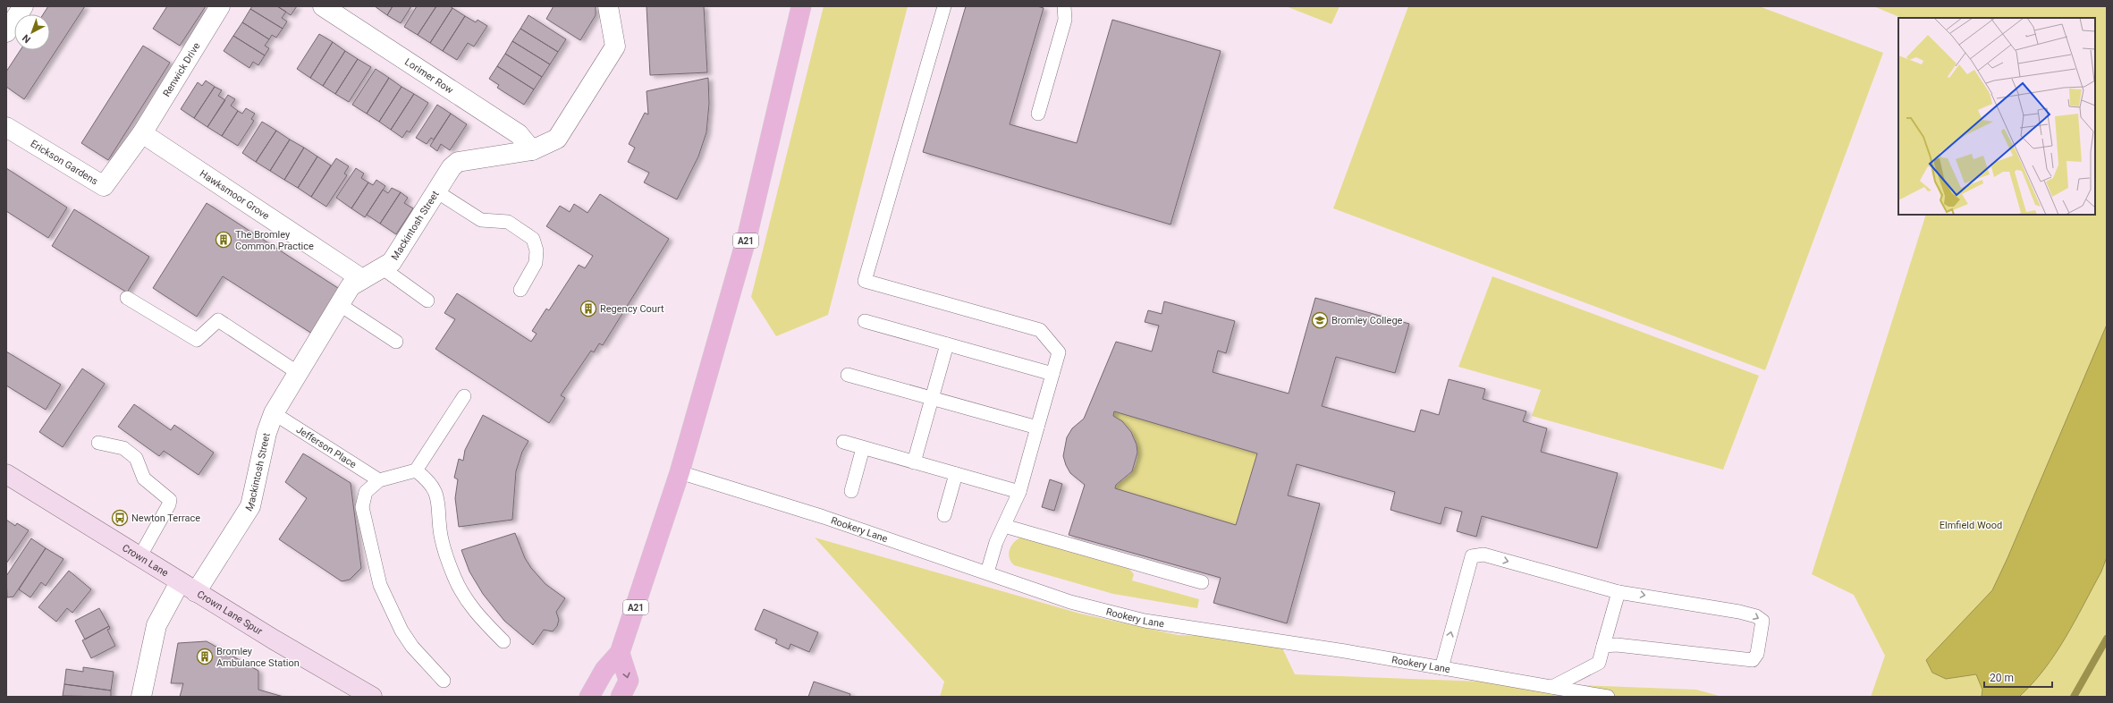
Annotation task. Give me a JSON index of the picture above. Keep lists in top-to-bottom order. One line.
{"streets":{"main road":["A21"],"street":["Renwick Drive","Lorimer Row","Erickson Gardens","Hawksmoor Grove","Mackintosh Street","Crown Lane","Crown Lane Spur"],"lane":["Jefferson Place","Rookery Lane"]},"crossings":[["Renwick Drive","Erickson Gardens"],["Renwick Drive","Hawksmoor Grove"],["Lorimer Row","Mackintosh Street"],["Erickson Gardens","Hawksmoor Grove"],["Hawksmoor Grove","Mackintosh Street"],["Mackintosh Street","Jefferson Place"],["Mackintosh Street","Crown Lane"],["Mackintosh Street","Crown Lane Spur"],["A21","Rookery Lane"],["Crown Lane","Crown Lane Spur"]],"parks":["Elmfield Wood"],"places":{"building":["The Bromley Common Practice","Regency Court","Bromley Ambulance Station"],"school or university":["Bromley College"],"bus stop":["Newton Terrace"]},"scale_bar":"20 m","north":"bottom left"}
